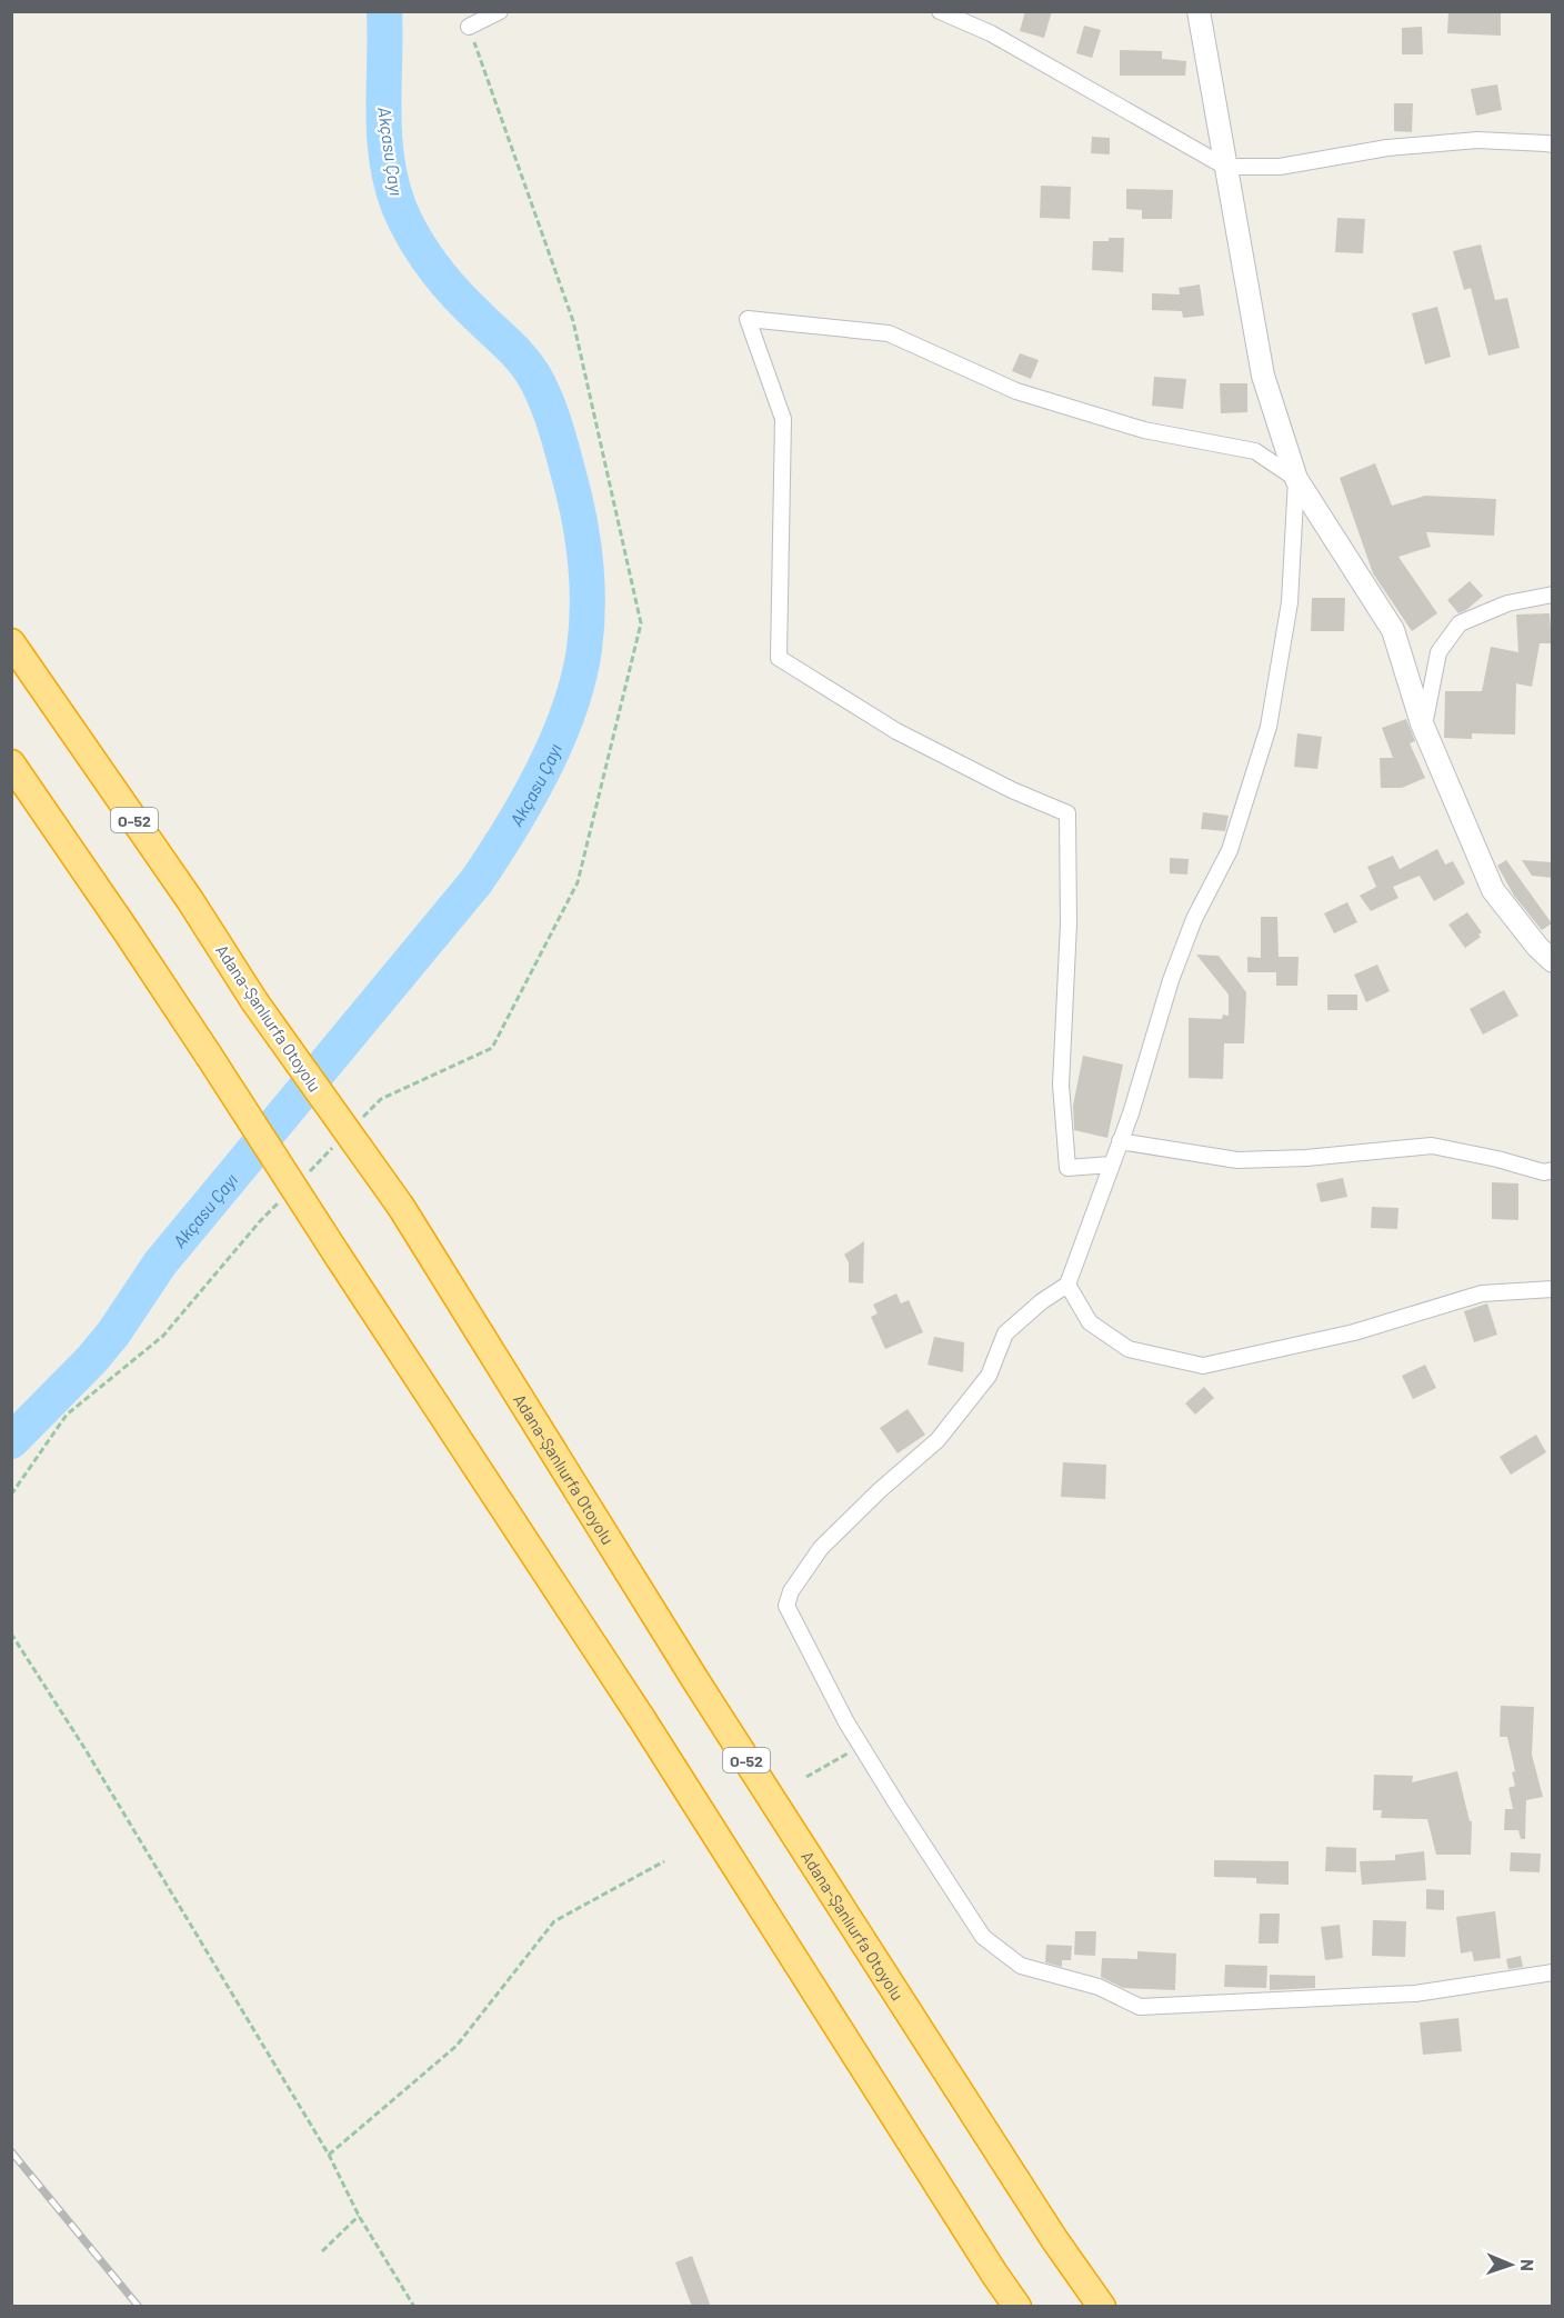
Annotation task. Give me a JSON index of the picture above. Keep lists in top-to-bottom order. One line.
{"streets":{"highway":["O-52","Adana-Şanlıurfa Otoyolu"]},"water":["Akçasu Çayı"],"north":"right"}
